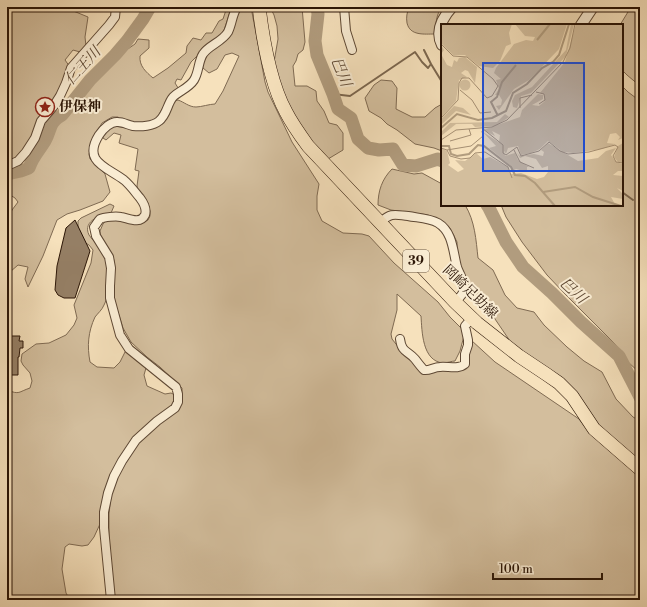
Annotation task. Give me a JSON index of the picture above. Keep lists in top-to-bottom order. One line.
{"streets":{"main road":["39","岡崎足助線"]},"water":["仁王川","巴川"],"places":{"place":["伊保神"]},"scale_bar":"100 m"}
